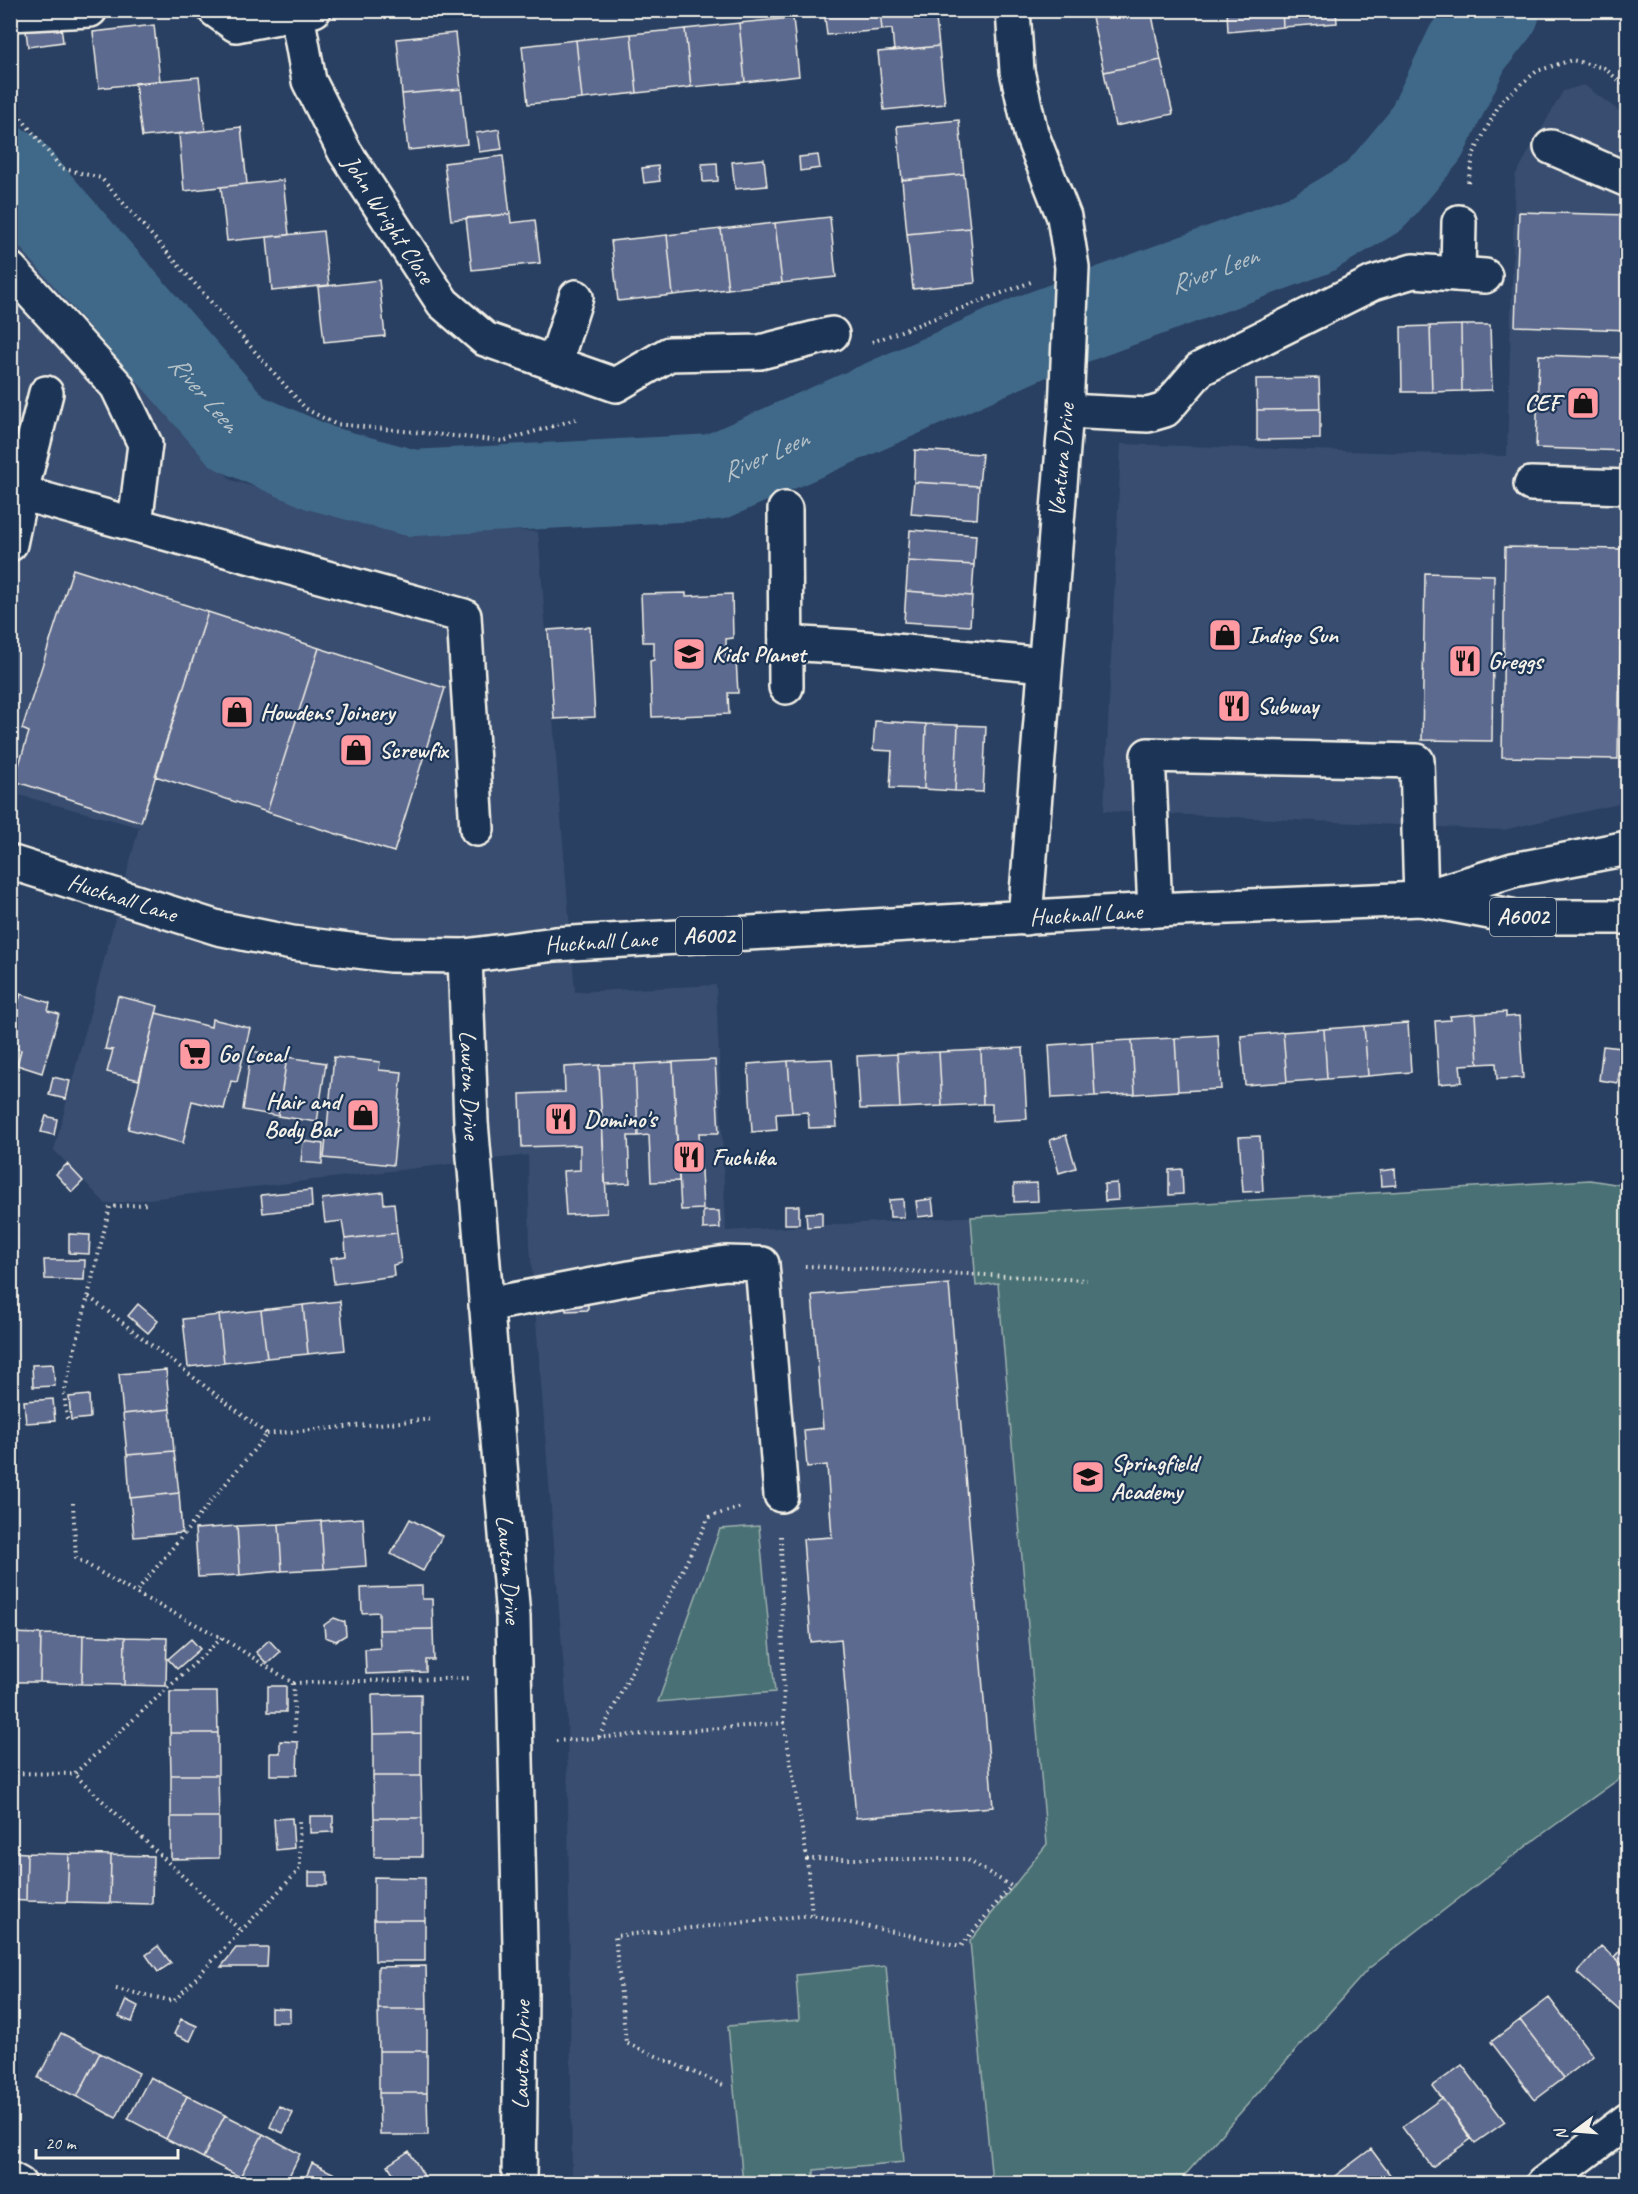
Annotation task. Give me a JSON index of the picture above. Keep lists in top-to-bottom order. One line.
{"streets":{"street":["John Wright Close","Ventura Drive","Hucknall Lane","A6002","Lawton Drive"]},"crossings":[["Ventura Drive","Hucknall Lane"],["Hucknall Lane","Lawton Drive"]],"water":["River Leen"],"places":{"shop":["CEF","Indigo Sun","Howdens Joinery","Screwfix","Hair and Body Bar"],"school or university":["Kids Planet","Springfield Academy"],"restaurant":["Greggs","Subway","Domino's","Fuchika"],"supermarket":["Go Local"]},"scale_bar":"20 m","north":"left"}
